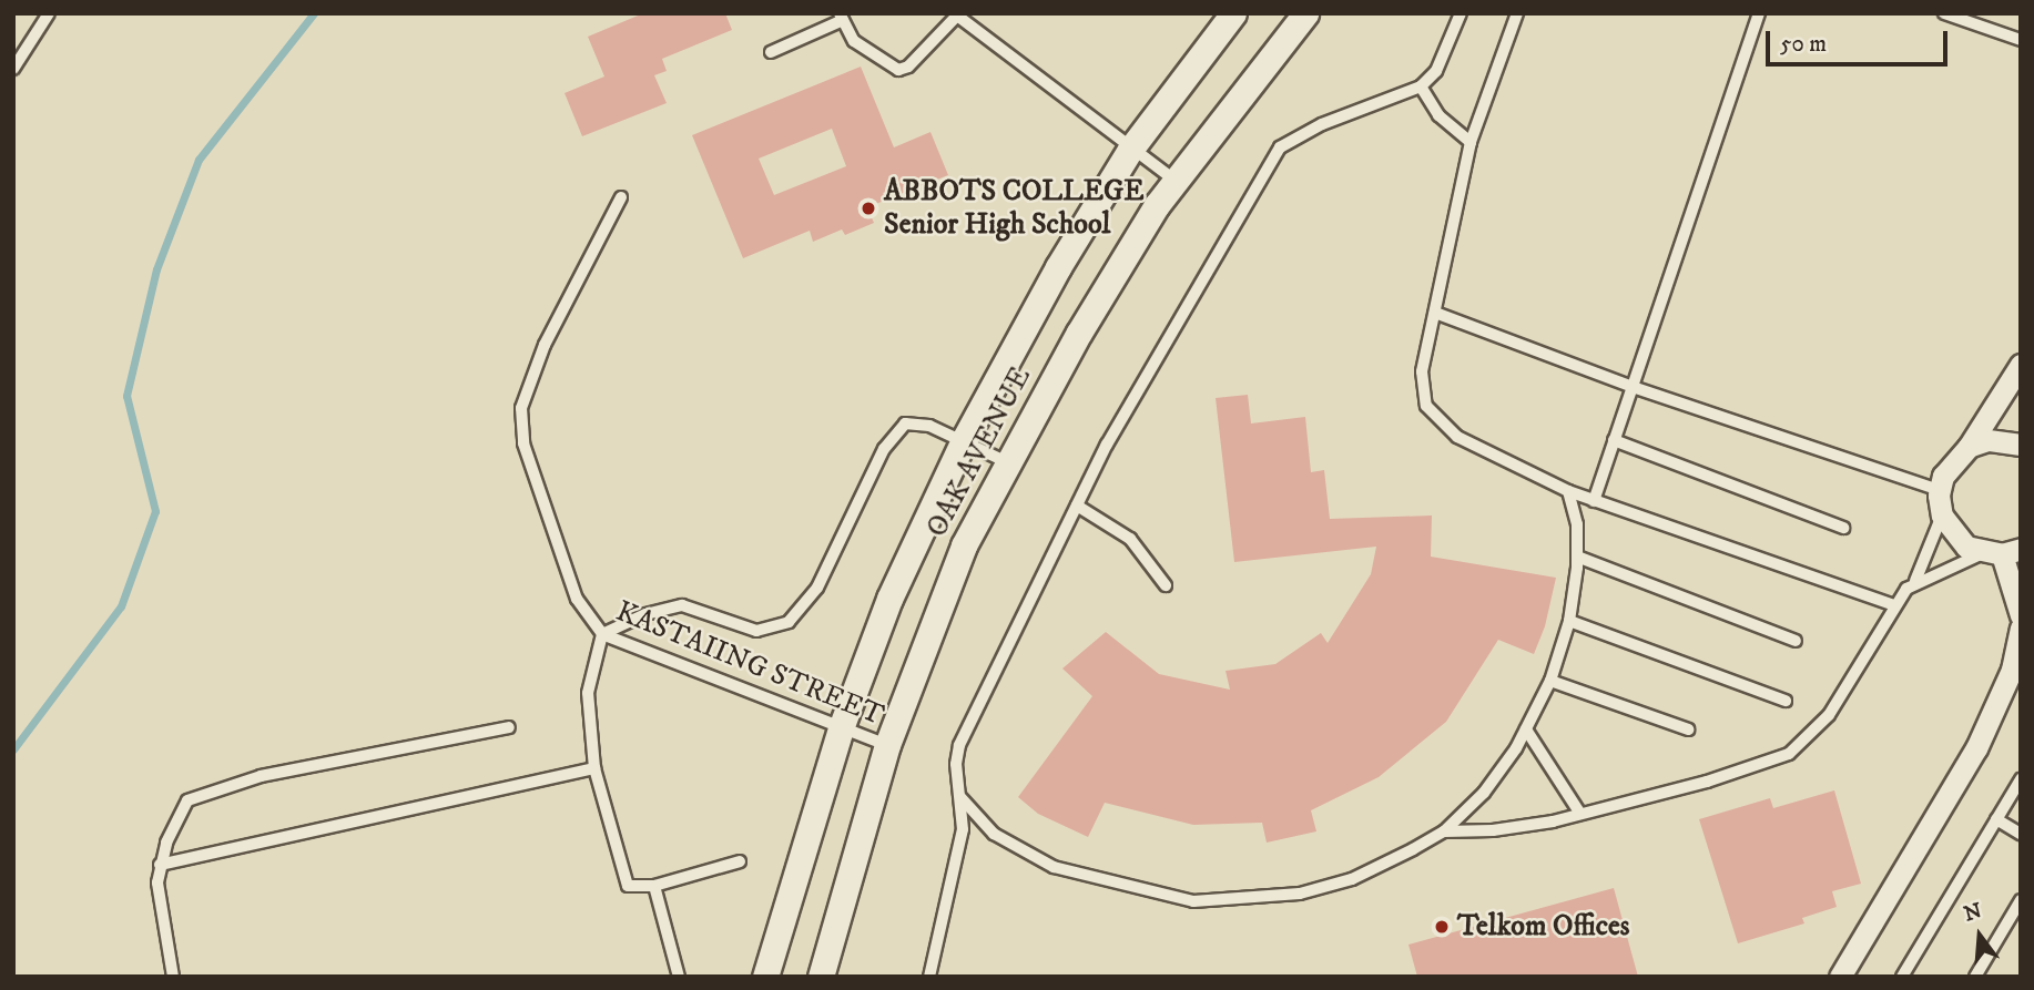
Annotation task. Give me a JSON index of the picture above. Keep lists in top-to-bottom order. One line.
{"streets":{"street":["OAK AVENUE"],"lane":["KASTAIING STREET"]},"crossings":[["OAK AVENUE","KASTAIING STREET"]],"places":["ABBOTS COLLEGE Senior High School","Telkom Offices"],"scale_bar":"50 m","north":"top"}
